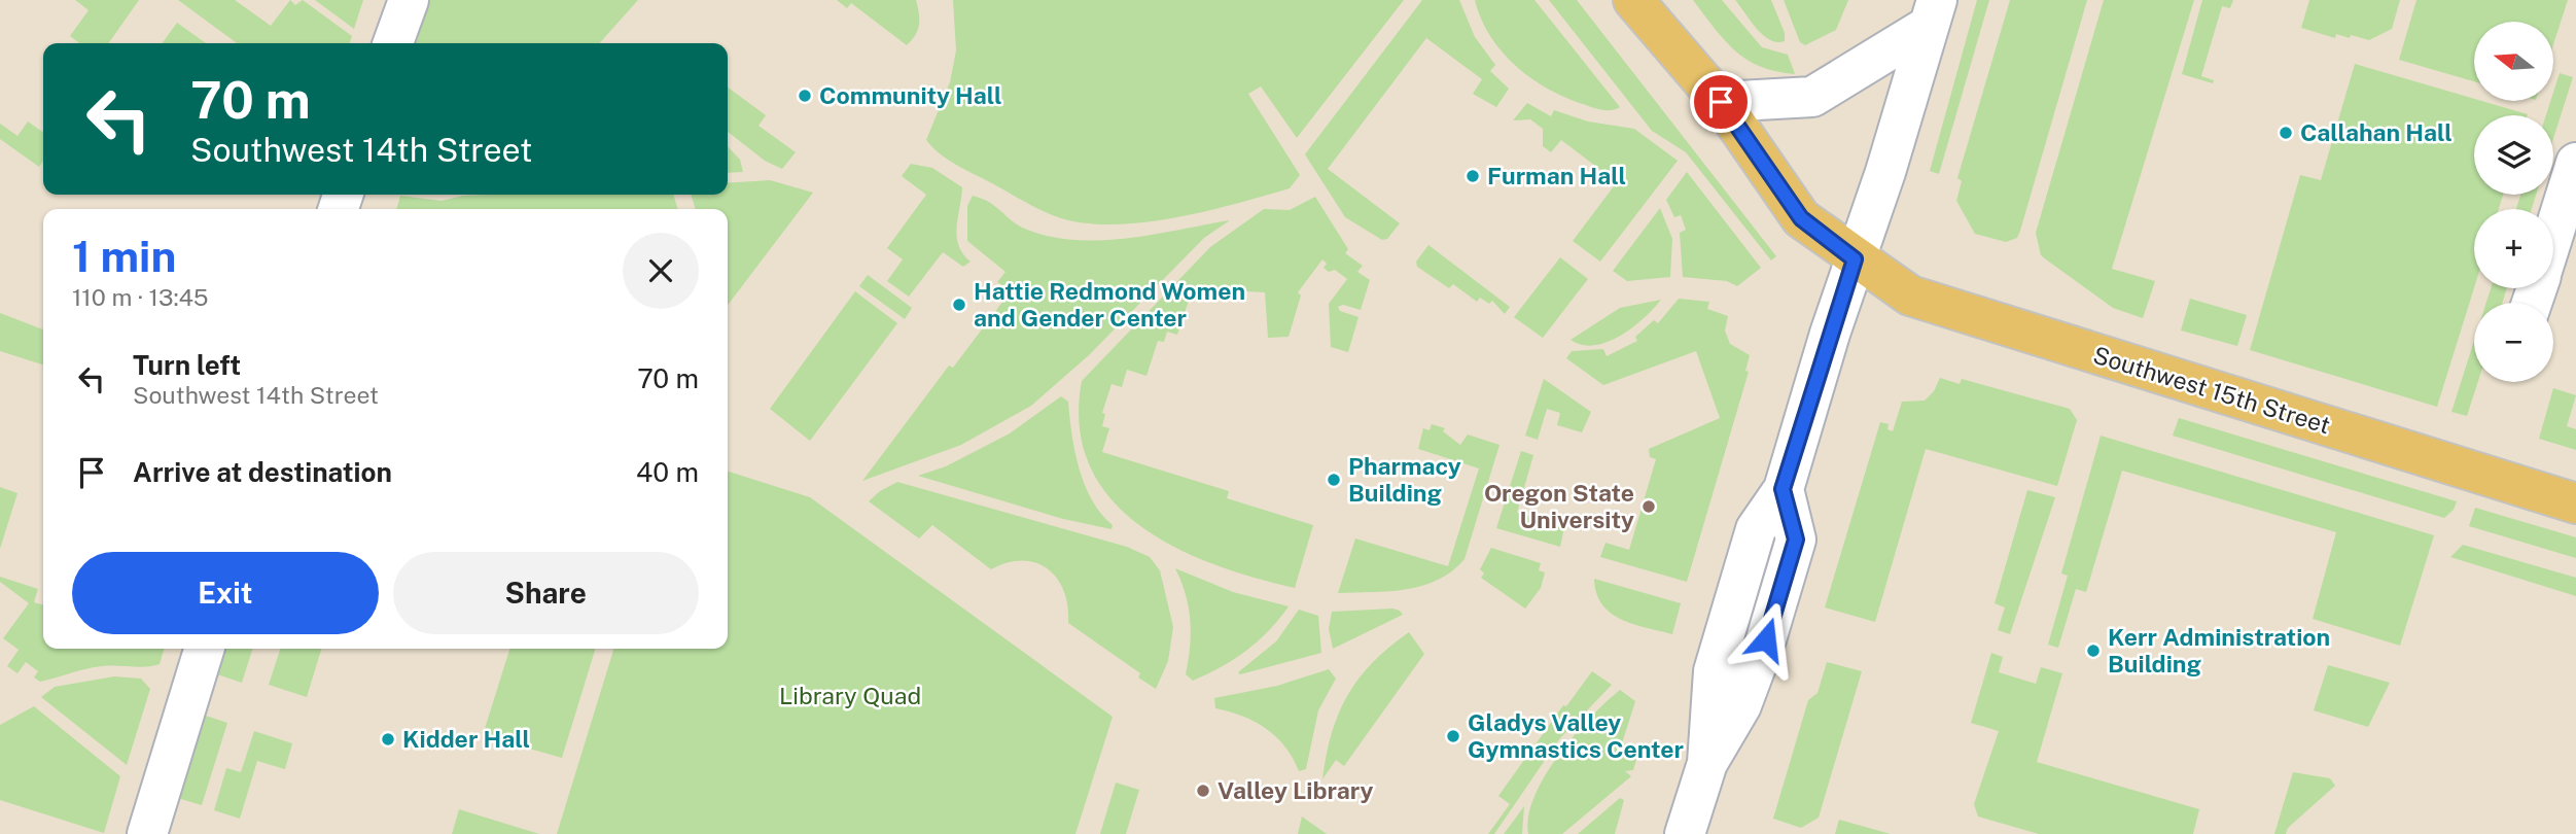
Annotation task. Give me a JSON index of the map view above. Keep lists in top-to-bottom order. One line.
{"streets":{"main road":["Southwest 15th Street"]},"parks":["Library Quad"],"places":["Community Hall","Callahan Hall","Furman Hall","Hattie Redmond Women and Gender Center","Pharmacy Building","Oregon State University","Kerr Administration Building","Gladys Valley Gymnastics Center","Kidder Hall","Valley Library"],"north":"left","page":{"map_buttons":["+","−"],"turn":["70 m","Southwest 14th Street"],"heading":["1 min","110 m · 13:45"],"list":[{"name":"Turn left","note":"Southwest 14th Street","value":"70 m"},{"name":"Arrive at destination","value":"40 m"}],"buttons":["Exit","Share"]}}
